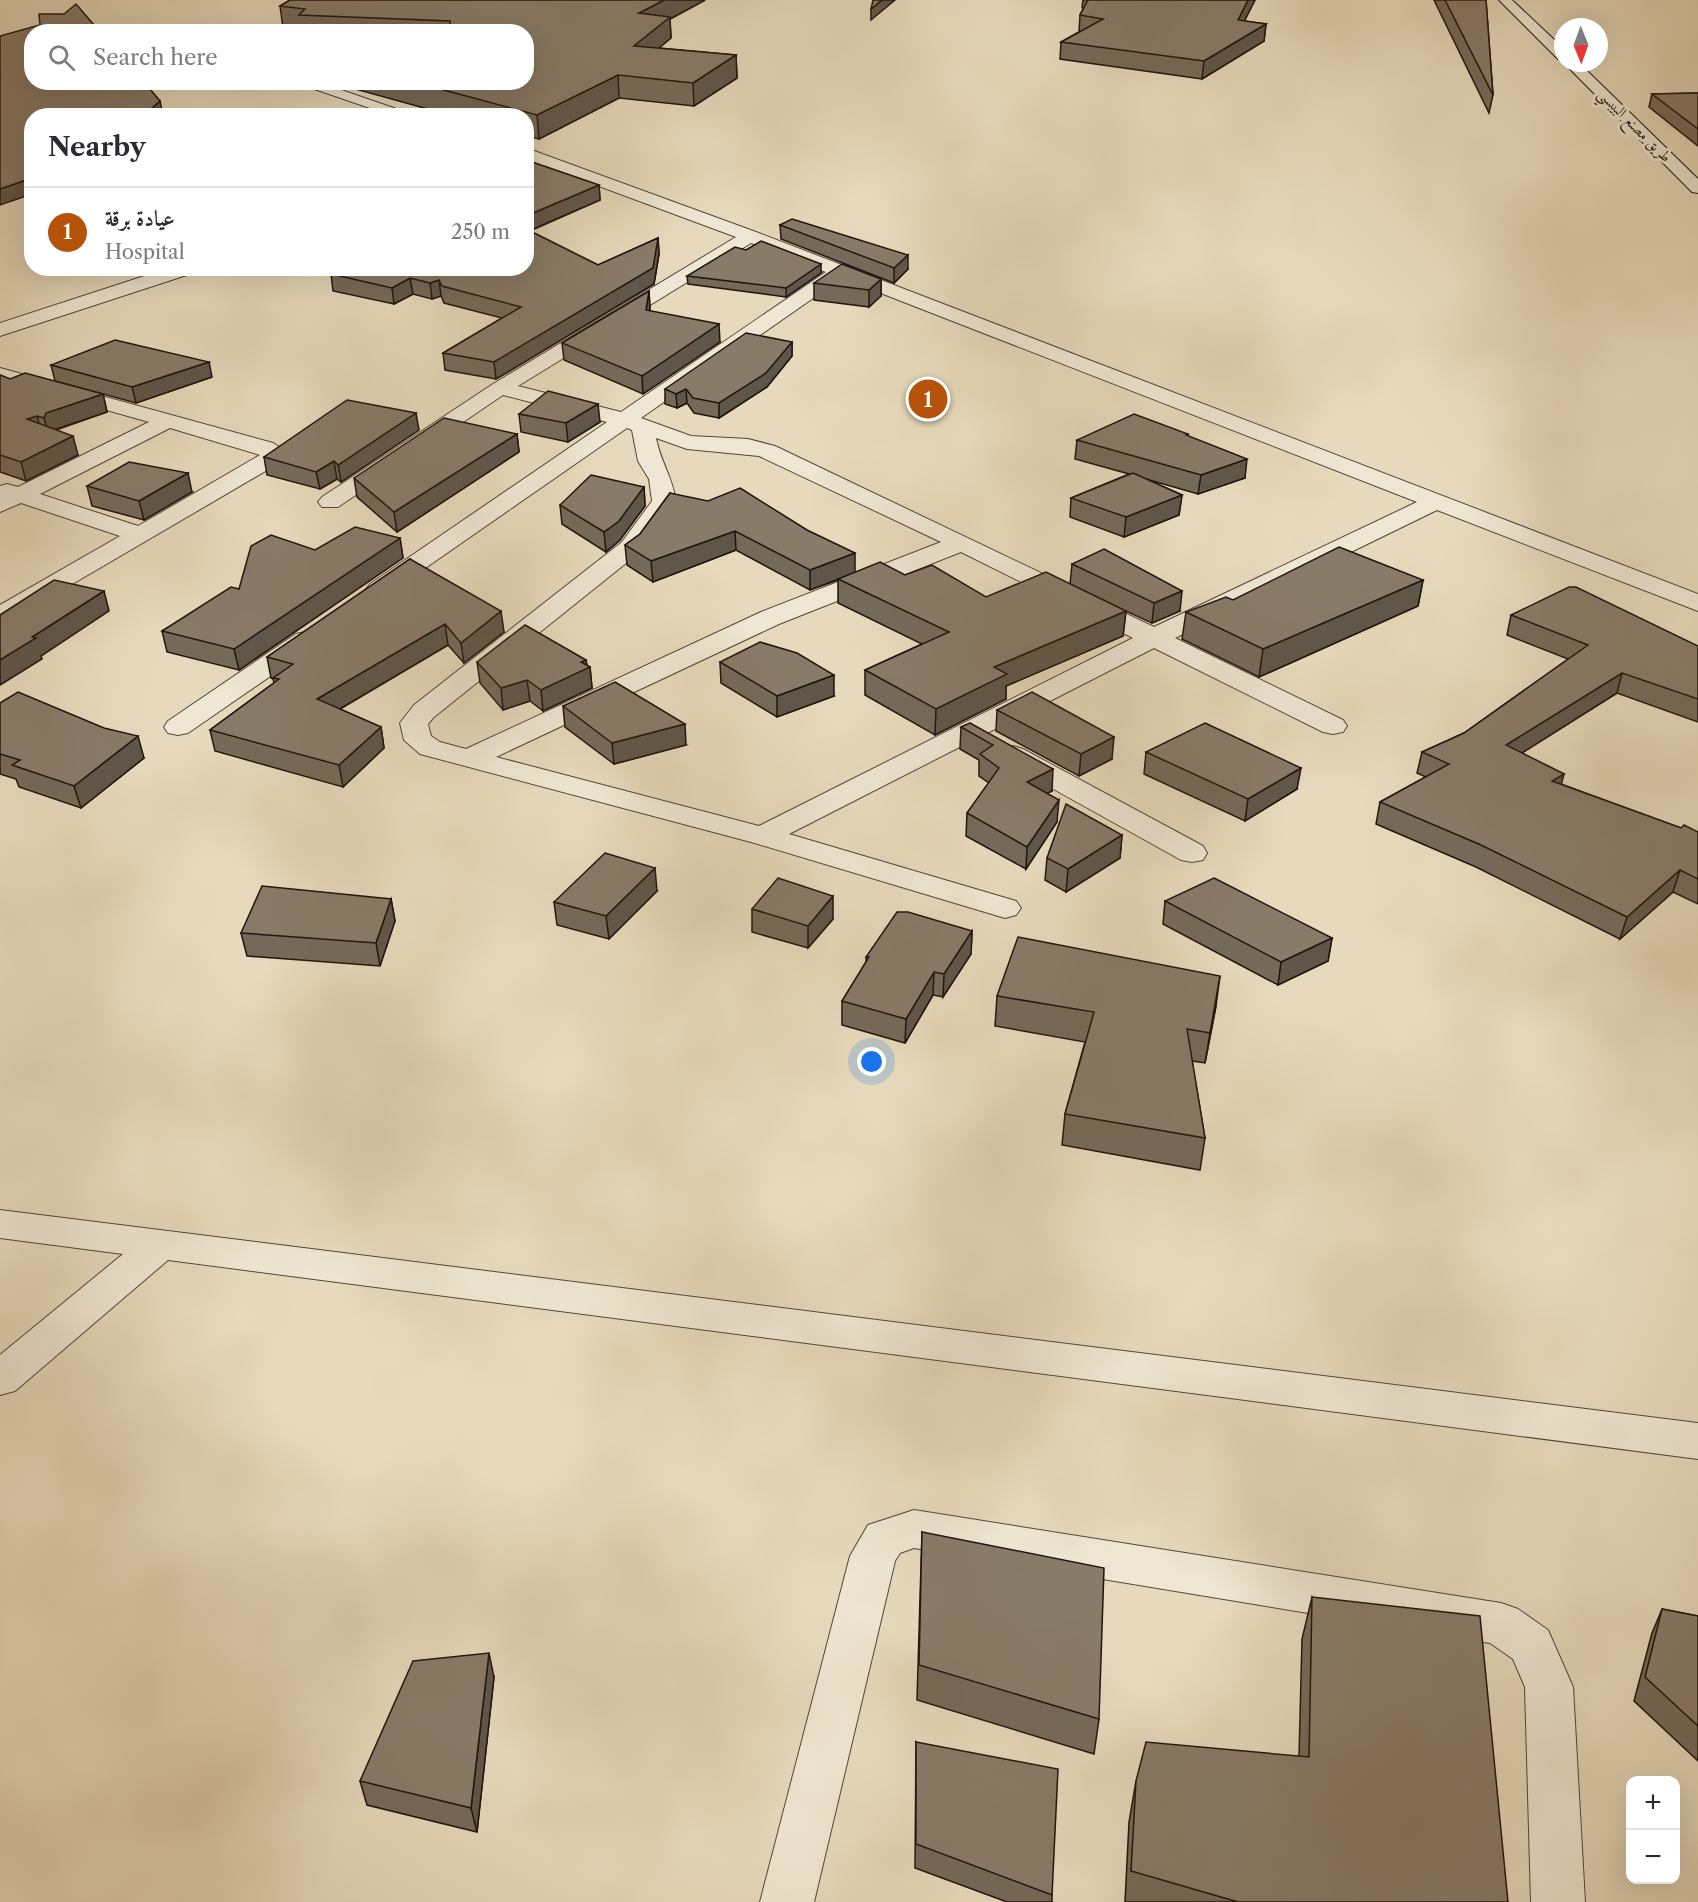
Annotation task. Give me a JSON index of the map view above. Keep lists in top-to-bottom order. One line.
{"streets":{"street":["طريق مصنع البيبسي"]},"north":"bottom","page":{"search":"Search here","heading":"Nearby","list":[{"mark":"1","name":"عيادة برقة","note":"Hospital","value":"250 m"}],"pins":"1","map_buttons":["+","−"]}}
